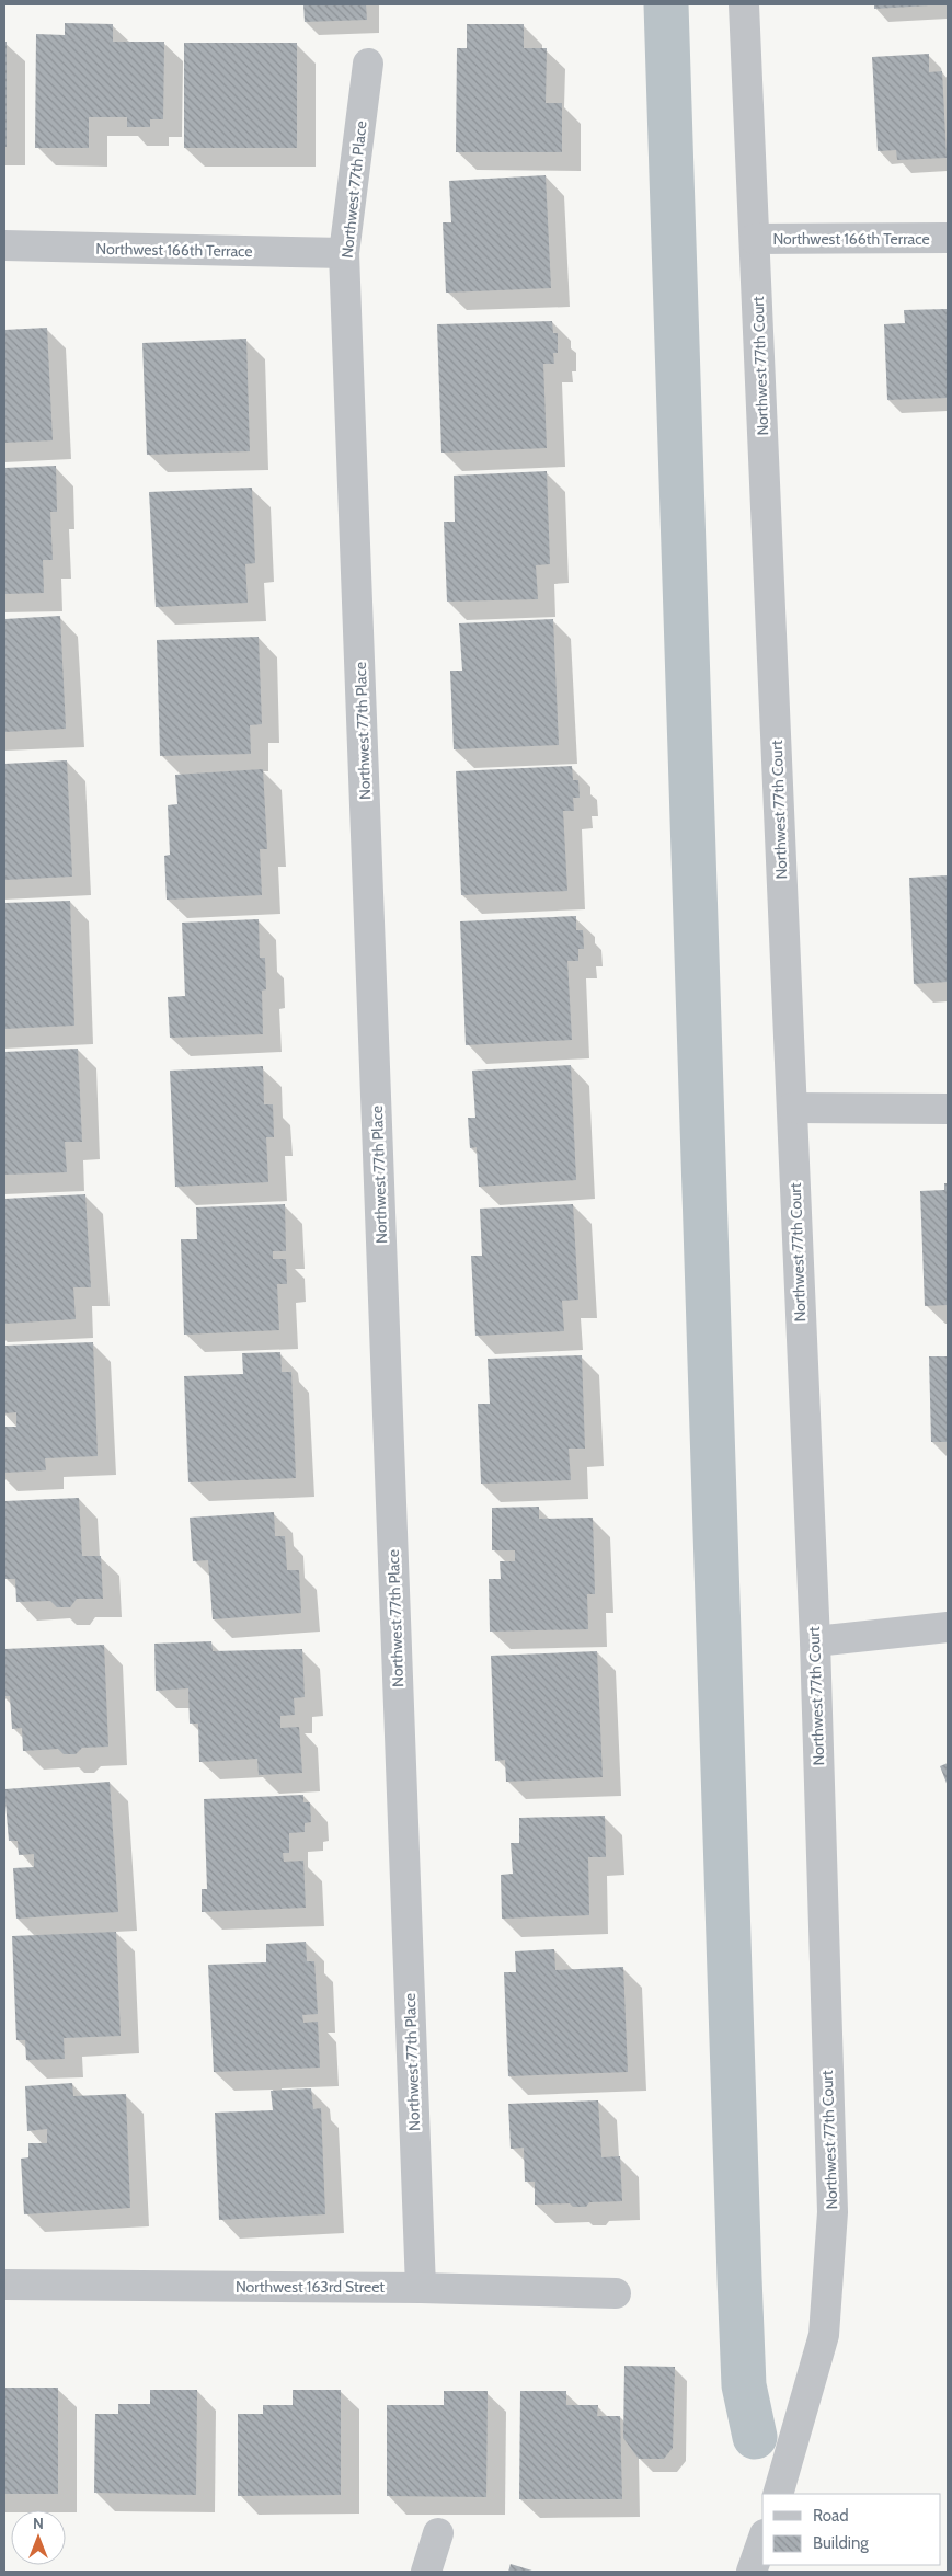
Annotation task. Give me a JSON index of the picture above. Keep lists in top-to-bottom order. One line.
{"streets":{"street":["Northwest 77th Place","Northwest 166th Terrace","Northwest 77th Court","Northwest 163rd Street"]},"crossings":[["Northwest 77th Place","Northwest 166th Terrace"],["Northwest 77th Place","Northwest 163rd Street"],["Northwest 166th Terrace","Northwest 77th Court"]],"legend":["Road","Building"],"north":"top"}
